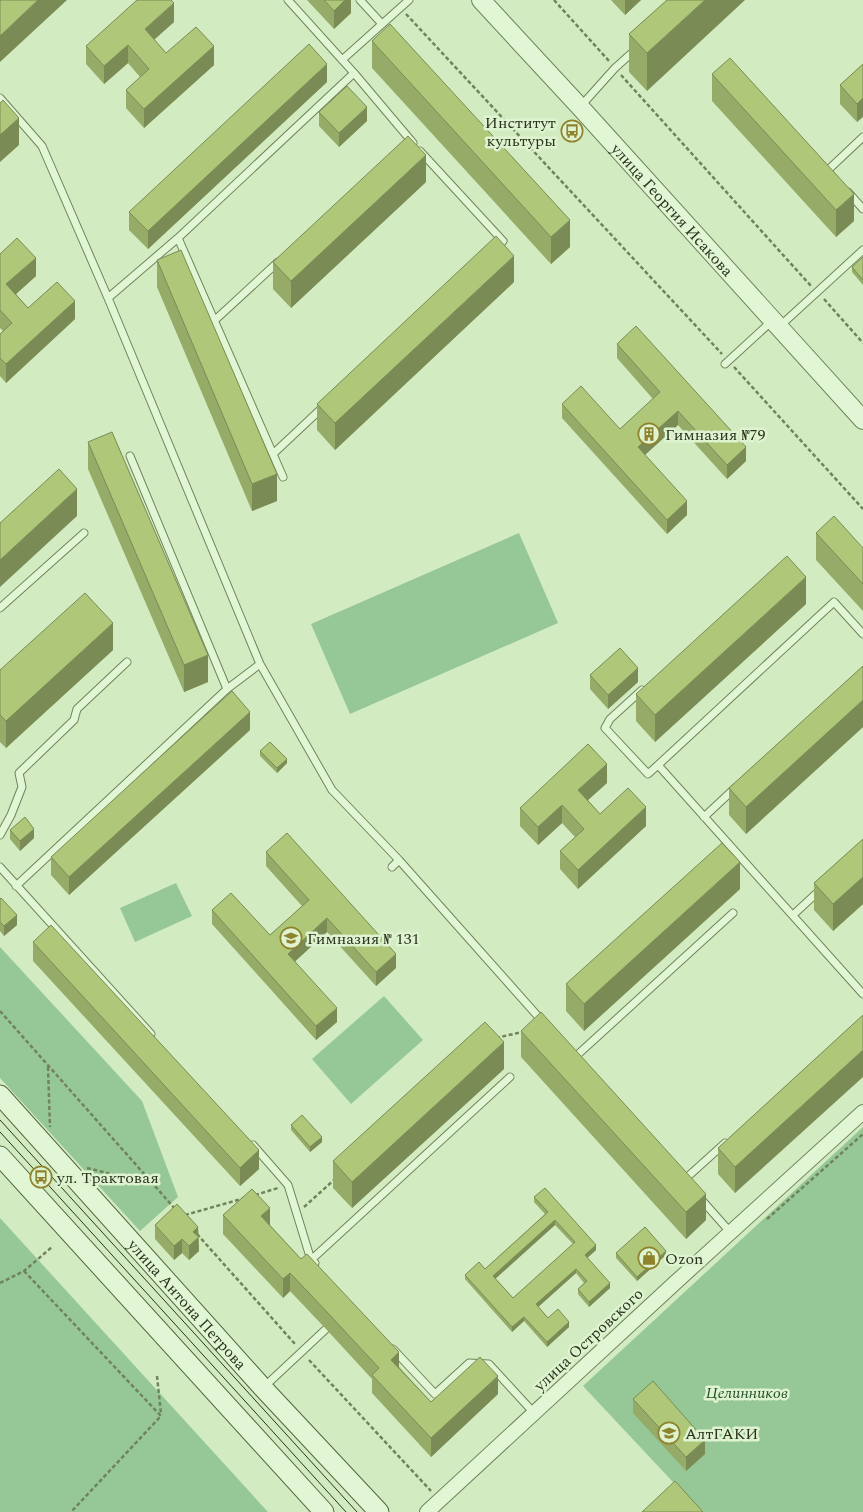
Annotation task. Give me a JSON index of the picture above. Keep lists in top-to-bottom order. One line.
{"streets":{"main road":["улица Антона Петрова"],"street":["улица Георгия Исакова","улица Островского"]},"parks":["Целинников"],"places":{"bus stop":["Институт культуры","ул. Трактовая"],"building":["Гимназия №79"],"school or university":["Гимназия № 131","АлтГАКИ"],"shop":["Ozon"]}}
